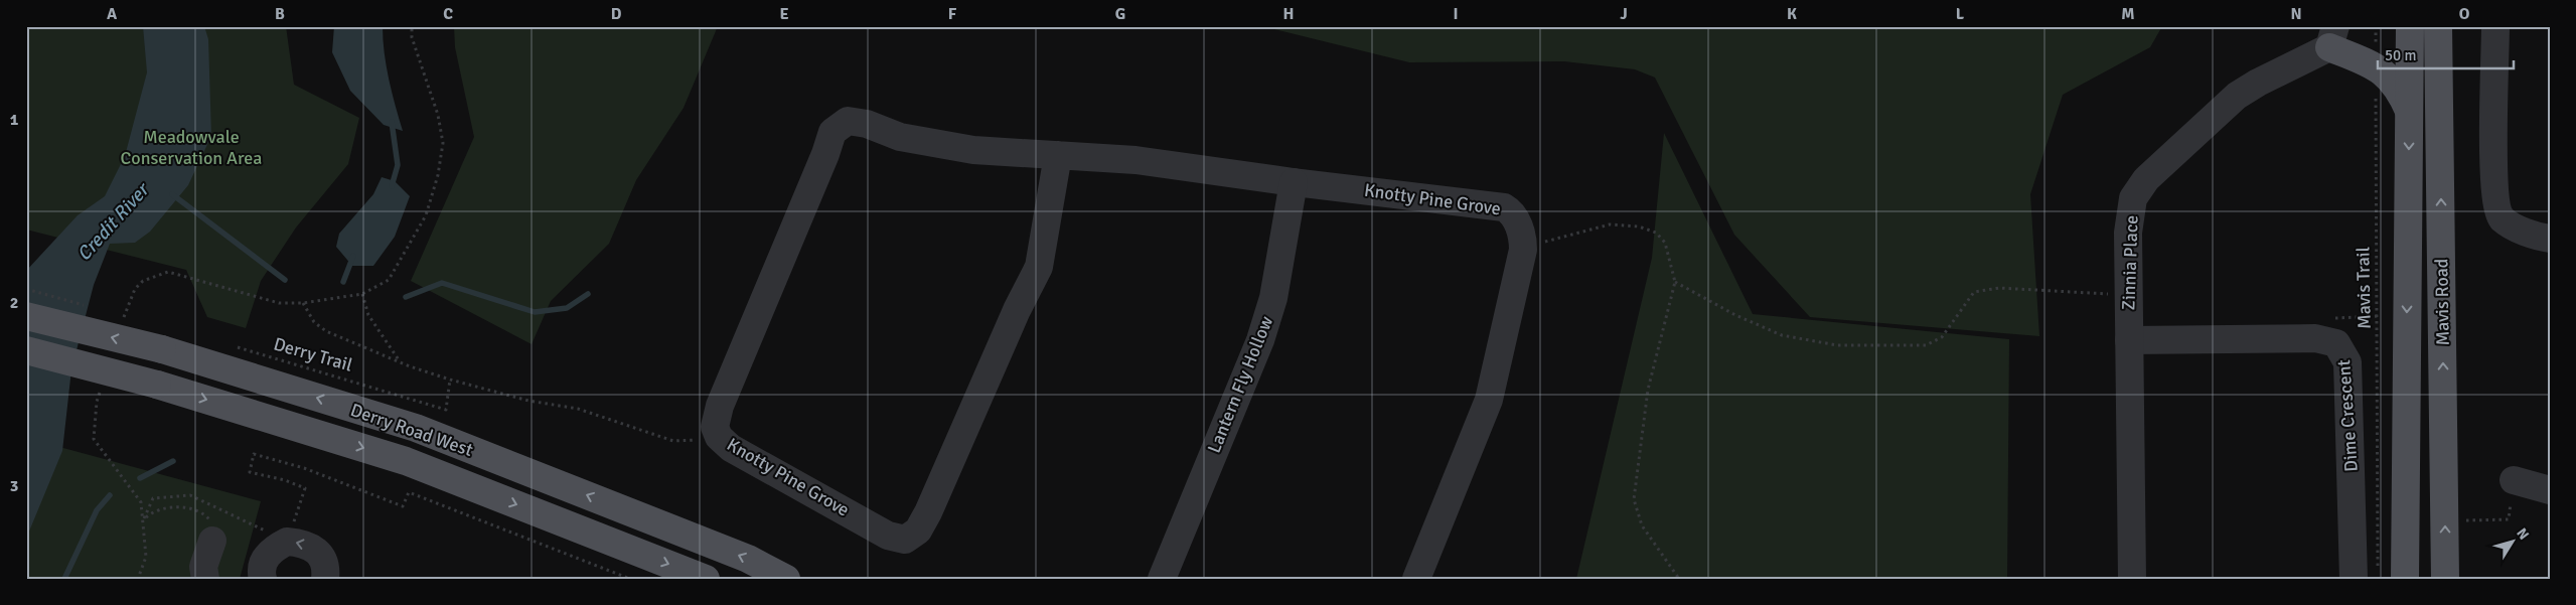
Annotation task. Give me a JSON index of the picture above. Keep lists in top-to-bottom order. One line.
{"streets":{"main road":["Mavis Road","Derry Road West"],"street":["Knotty Pine Grove","Zinnia Place","Lantern Fly Hollow","Dime Crescent"],"path":["Mavis Trail","Derry Trail"]},"crossings":[["Knotty Pine Grove","Lantern Fly Hollow"],["Zinnia Place","Dime Crescent"],["Mavis Trail","Dime Crescent"]],"water":["Credit River"],"parks":["Meadowvale Conservation Area"],"scale_bar":"50 m","north":"top right","grid":{"columns":["A","B","C","D","E","F","G","H","I","J","K","L","M","N","O"],"rows":["1","2","3"]}}
